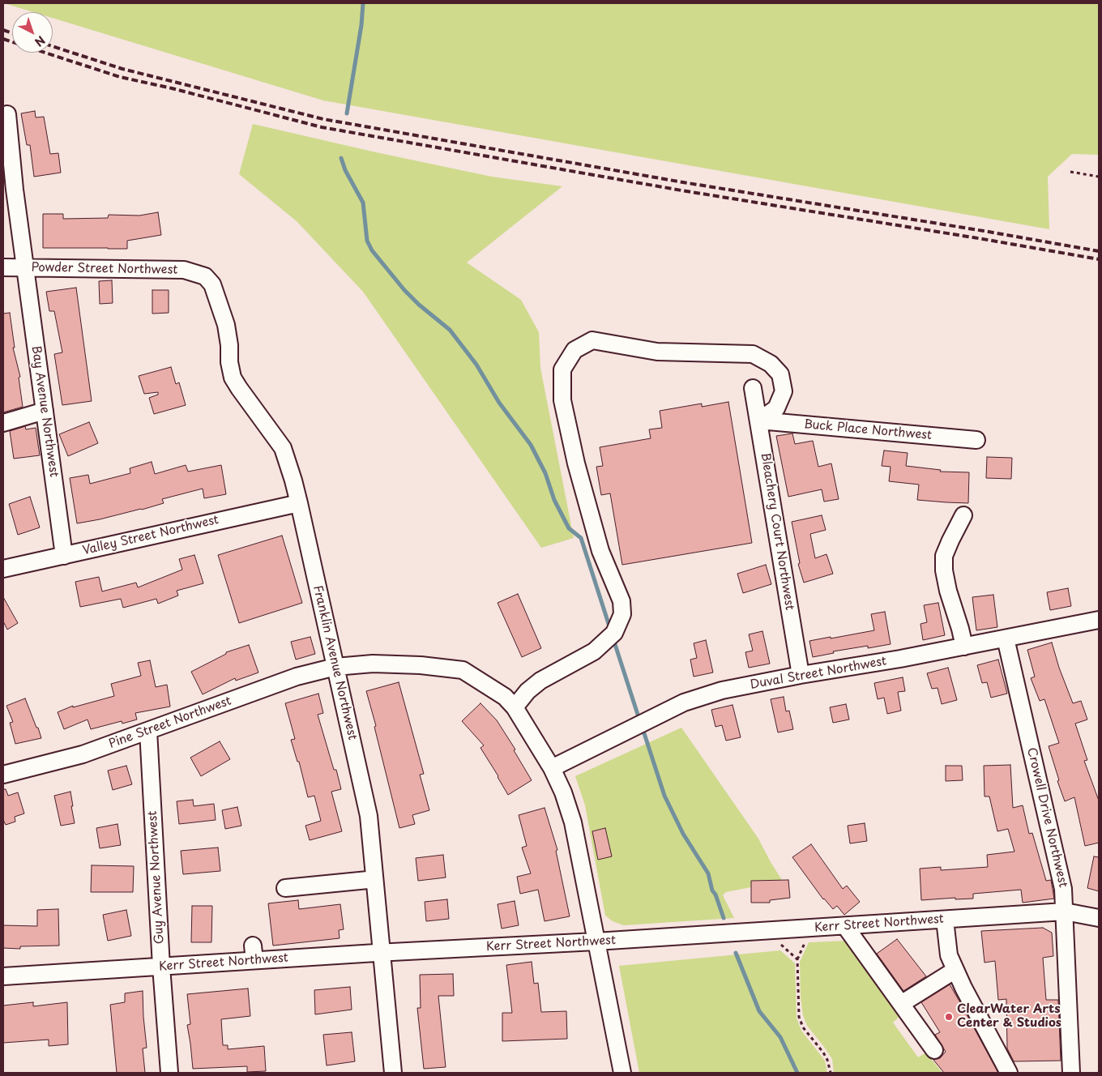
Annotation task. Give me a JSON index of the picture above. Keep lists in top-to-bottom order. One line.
{"streets":{"street":["Powder Street Northwest","Bay Avenue Northwest","Buck Place Northwest","Bleachery Court Northwest","Valley Street Northwest","Franklin Avenue Northwest","Duval Street Northwest","Pine Street Northwest","Crowell Drive Northwest","Guy Avenue Northwest","Kerr Street Northwest"]},"crossings":[["Powder Street Northwest","Bay Avenue Northwest"],["Powder Street Northwest","Franklin Avenue Northwest"],["Bay Avenue Northwest","Valley Street Northwest"],["Buck Place Northwest","Bleachery Court Northwest"],["Bleachery Court Northwest","Duval Street Northwest"],["Valley Street Northwest","Franklin Avenue Northwest"],["Franklin Avenue Northwest","Pine Street Northwest"],["Franklin Avenue Northwest","Kerr Street Northwest"],["Duval Street Northwest","Pine Street Northwest"],["Duval Street Northwest","Crowell Drive Northwest"],["Pine Street Northwest","Guy Avenue Northwest"],["Pine Street Northwest","Kerr Street Northwest"],["Crowell Drive Northwest","Kerr Street Northwest"],["Guy Avenue Northwest","Kerr Street Northwest"]],"places":["ClearWater Arts Center & Studios"],"north":"bottom right"}
